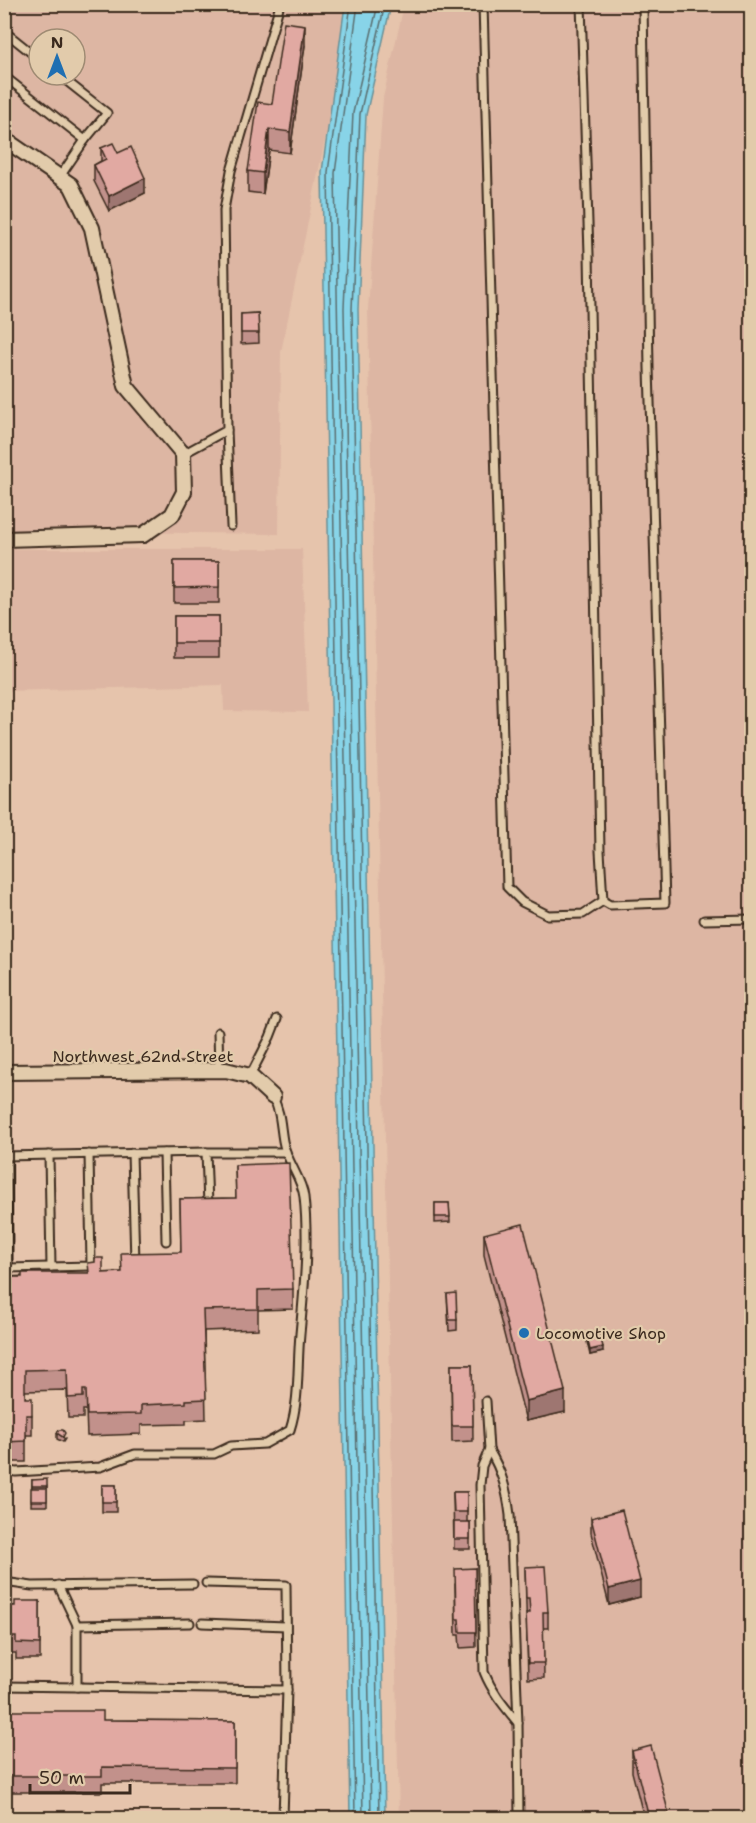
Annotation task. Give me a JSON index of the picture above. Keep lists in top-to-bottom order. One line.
{"streets":{"street":["Northwest 62nd Street"]},"places":["Locomotive Shop"],"scale_bar":"50 m","north":"top"}
